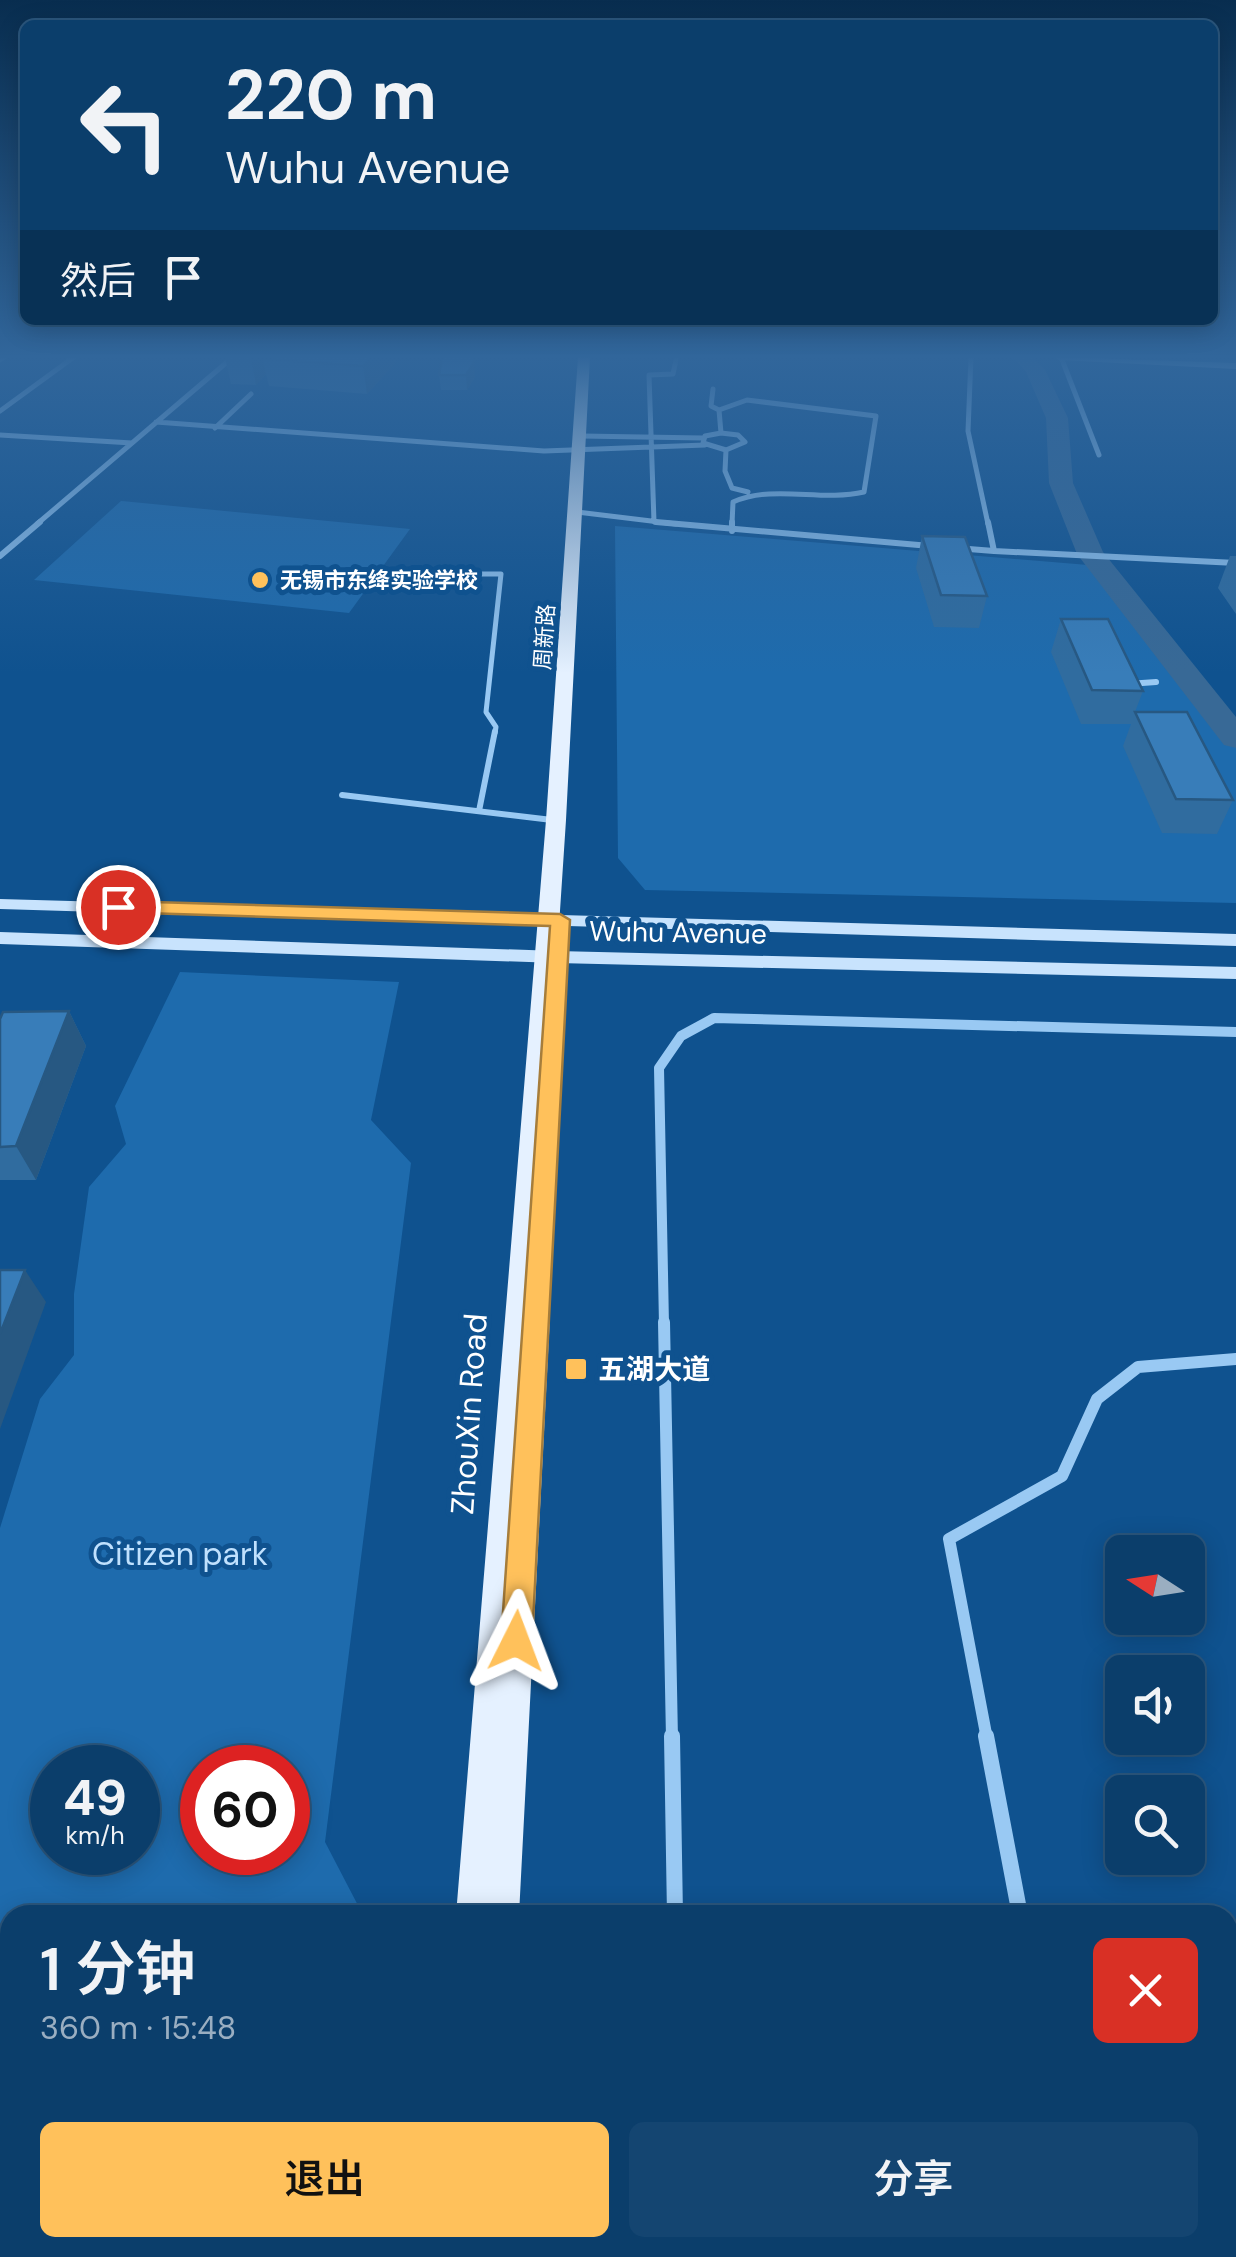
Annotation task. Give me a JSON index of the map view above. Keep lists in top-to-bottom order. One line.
{"streets":{"main road":["周新路","Wuhu Avenue","ZhouXin Road"]},"crossings":[["周新路","Wuhu Avenue"],["周新路","ZhouXin Road"],["Wuhu Avenue","ZhouXin Road"]],"parks":["Citizen park"],"places":{"other":["无锡市东绛实验学校"],"transit":["五湖大道"]},"north":"left","page":{"turn":["220 m","Wuhu Avenue"],"then":"然后","speed":"49 km/h","limit":"60","heading":["1 分钟","360 m · 15:48"],"buttons":["退出","分享"]}}
